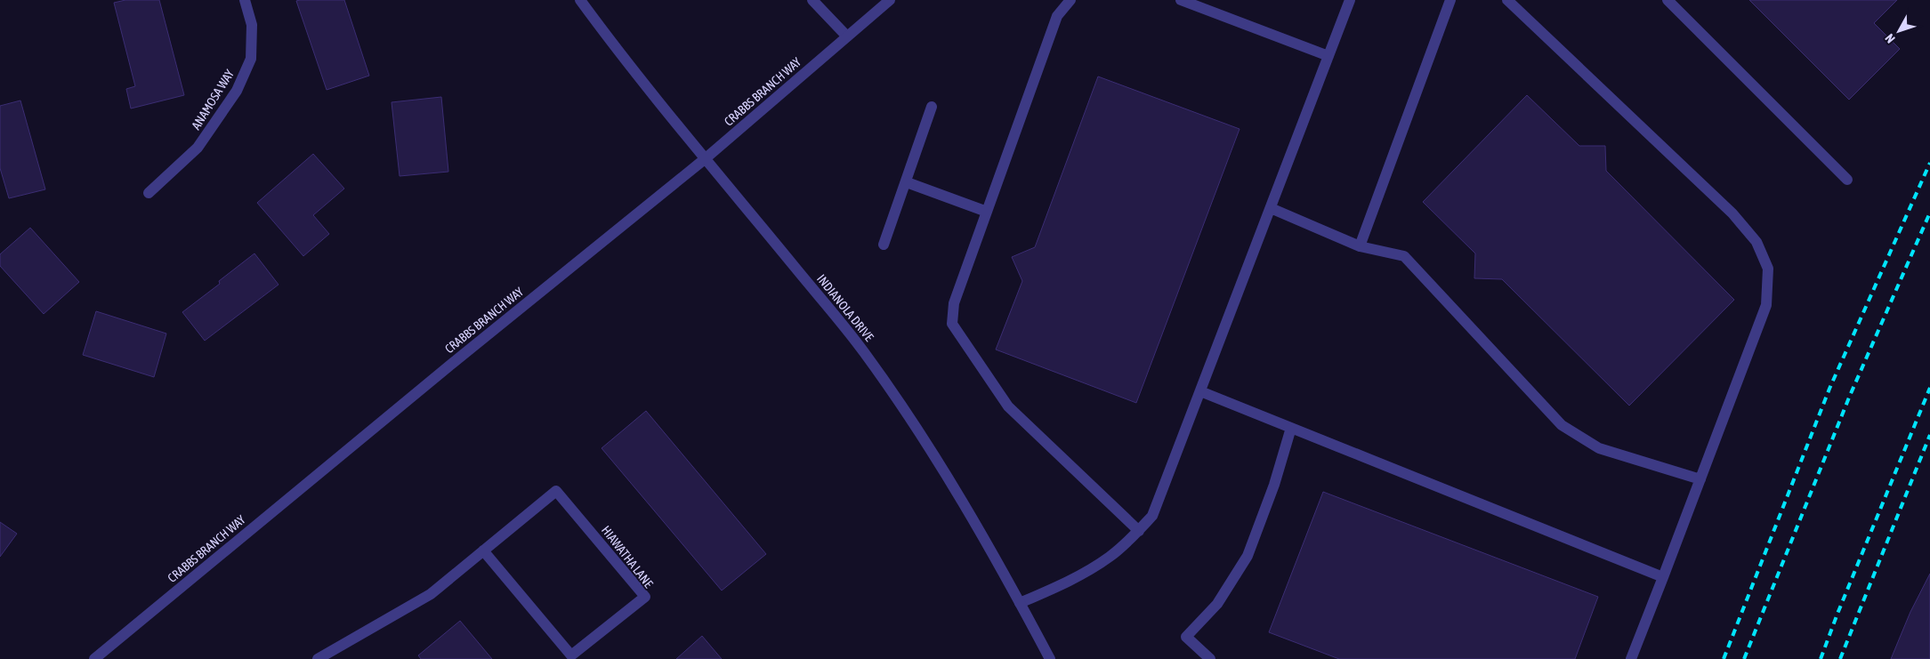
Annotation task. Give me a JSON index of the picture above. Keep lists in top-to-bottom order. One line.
{"streets":{"street":["CRABBS BRANCH WAY","ANAMOSA WAY","INDIANOLA DRIVE","HIAWATHA LANE"]},"crossings":[["CRABBS BRANCH WAY","INDIANOLA DRIVE"]],"north":"bottom left"}
